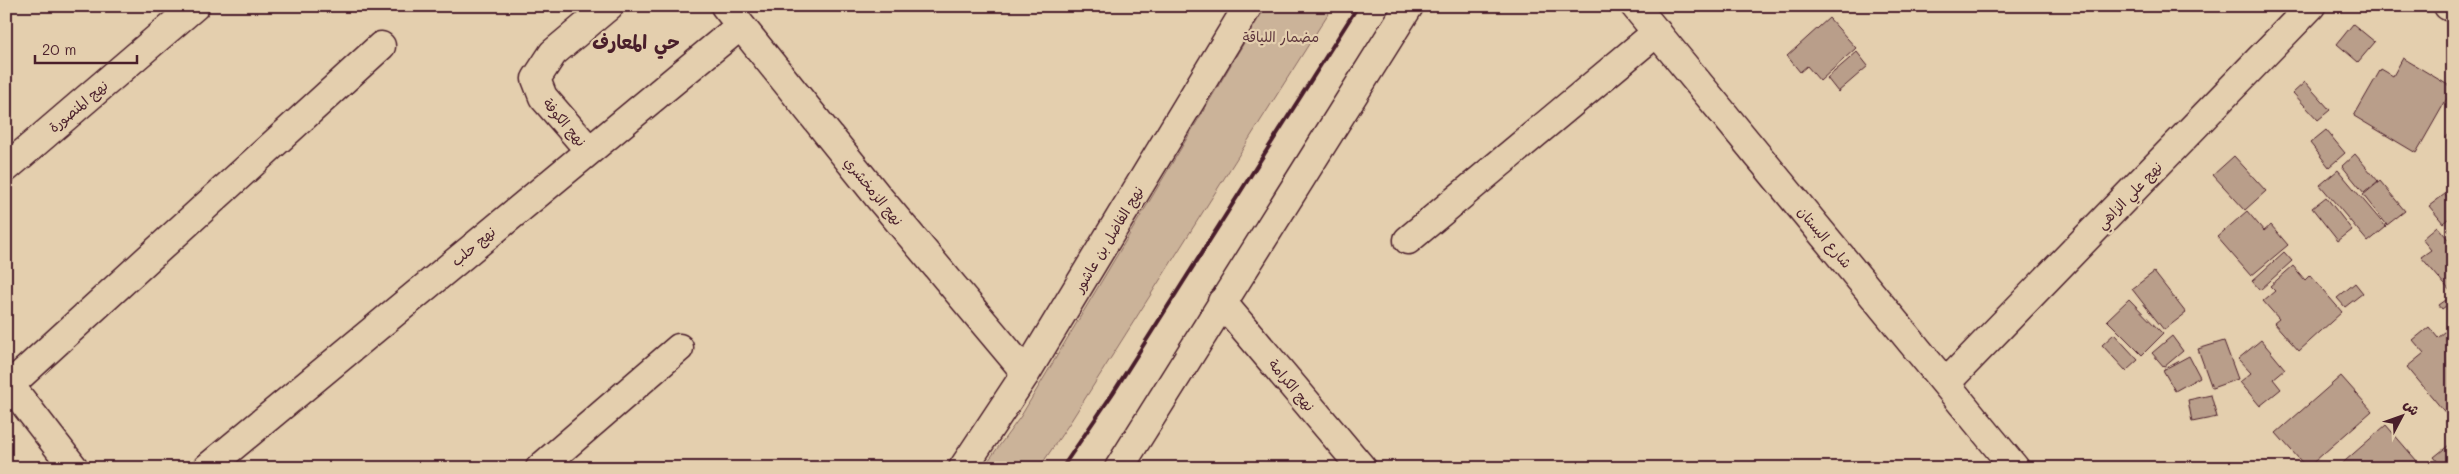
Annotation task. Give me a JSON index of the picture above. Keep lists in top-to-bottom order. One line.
{"streets":{"street":["نهج المنصورة","نهج الكوفة","نهج الزمخشري","نهج علي الزاهي","شارع البستان","نهج الفاضل بن عاشور","نهج حلب","نهج الكرامة"]},"crossings":[["نهج الكوفة","نهج حلب"],["نهج الزمخشري","نهج الفاضل بن عاشور"],["نهج الزمخشري","نهج حلب"],["نهج علي الزاهي","شارع البستان"]],"districts":["حي المعارف"],"parks":["مضمار اللياقة"],"scale_bar":"20 m","north":"top right"}
